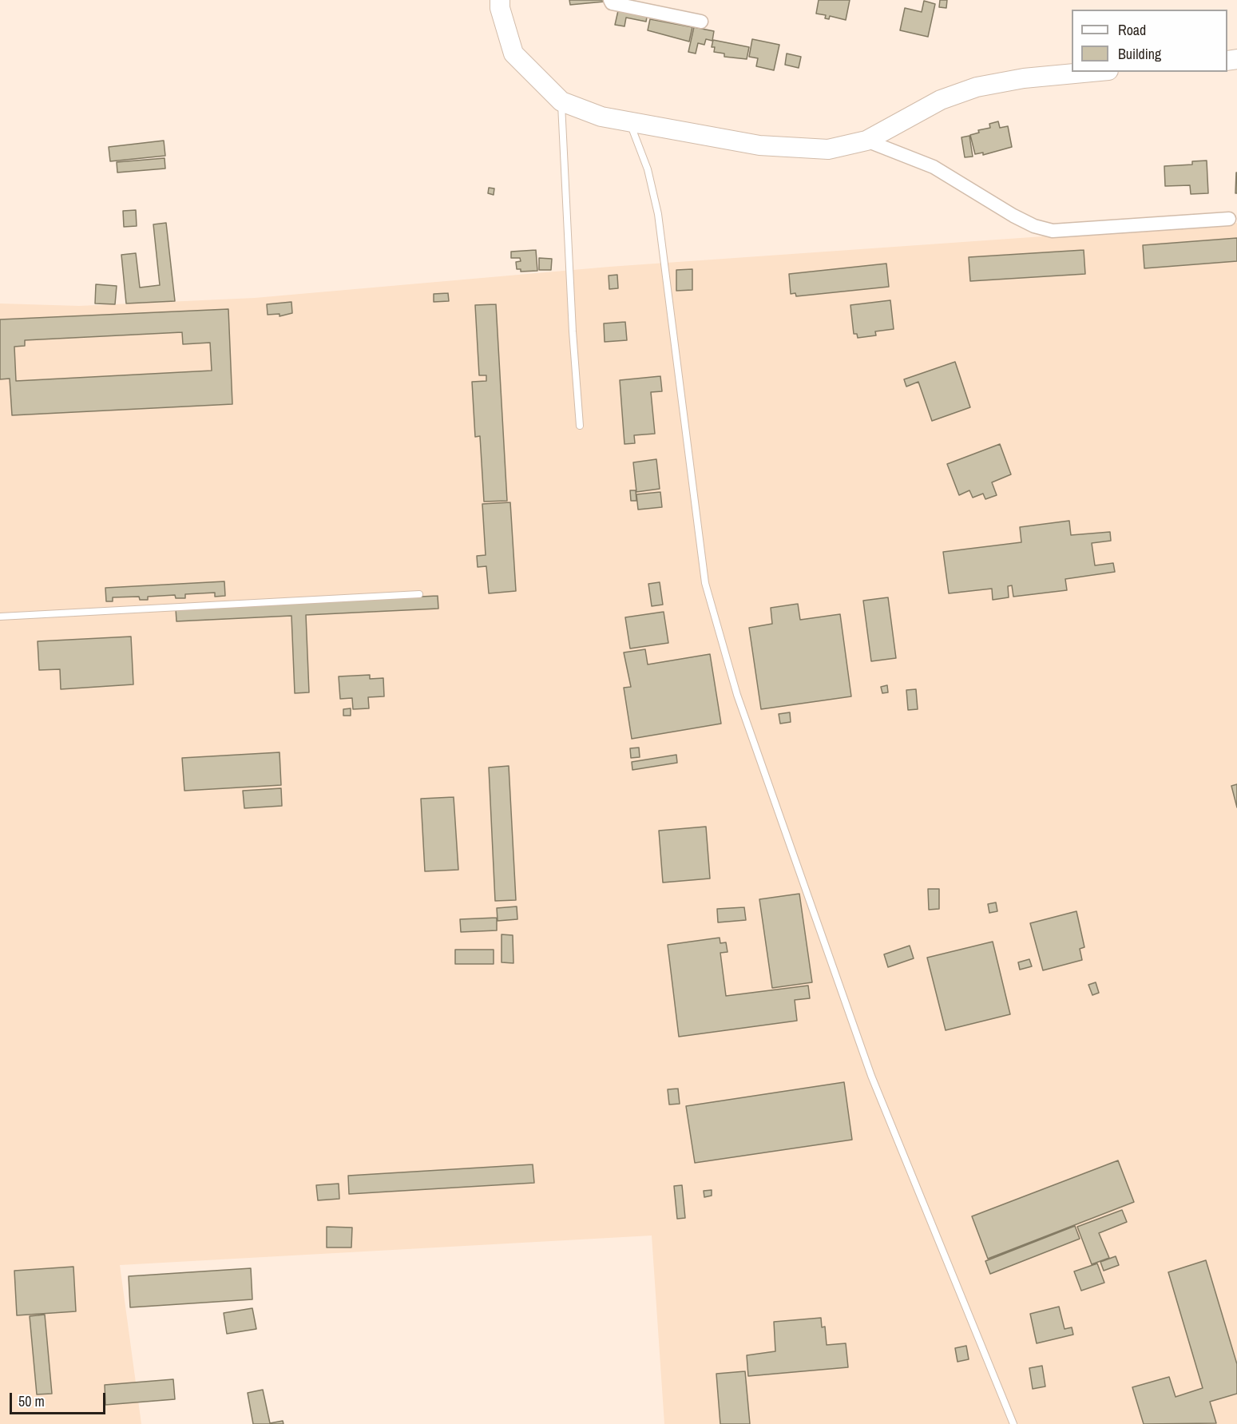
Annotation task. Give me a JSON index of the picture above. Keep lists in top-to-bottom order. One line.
{"legend":["Road","Building"],"scale_bar":"50 m"}
